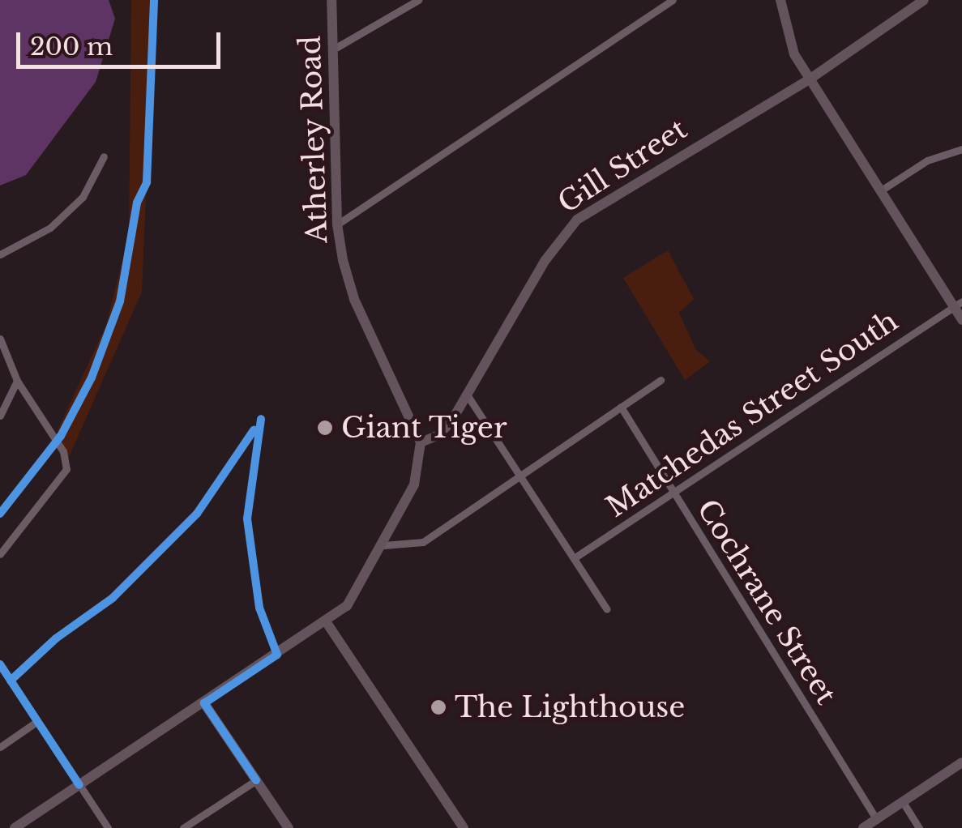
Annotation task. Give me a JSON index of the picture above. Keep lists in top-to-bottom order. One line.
{"streets":{"main road":["Atherley Road","Gill Street"],"street":["Matchedas Street South","Cochrane Street"]},"crossings":[["Atherley Road","Gill Street"],["Matchedas Street South","Cochrane Street"]],"places":["Giant Tiger","The Lighthouse"],"scale_bar":"200 m"}
